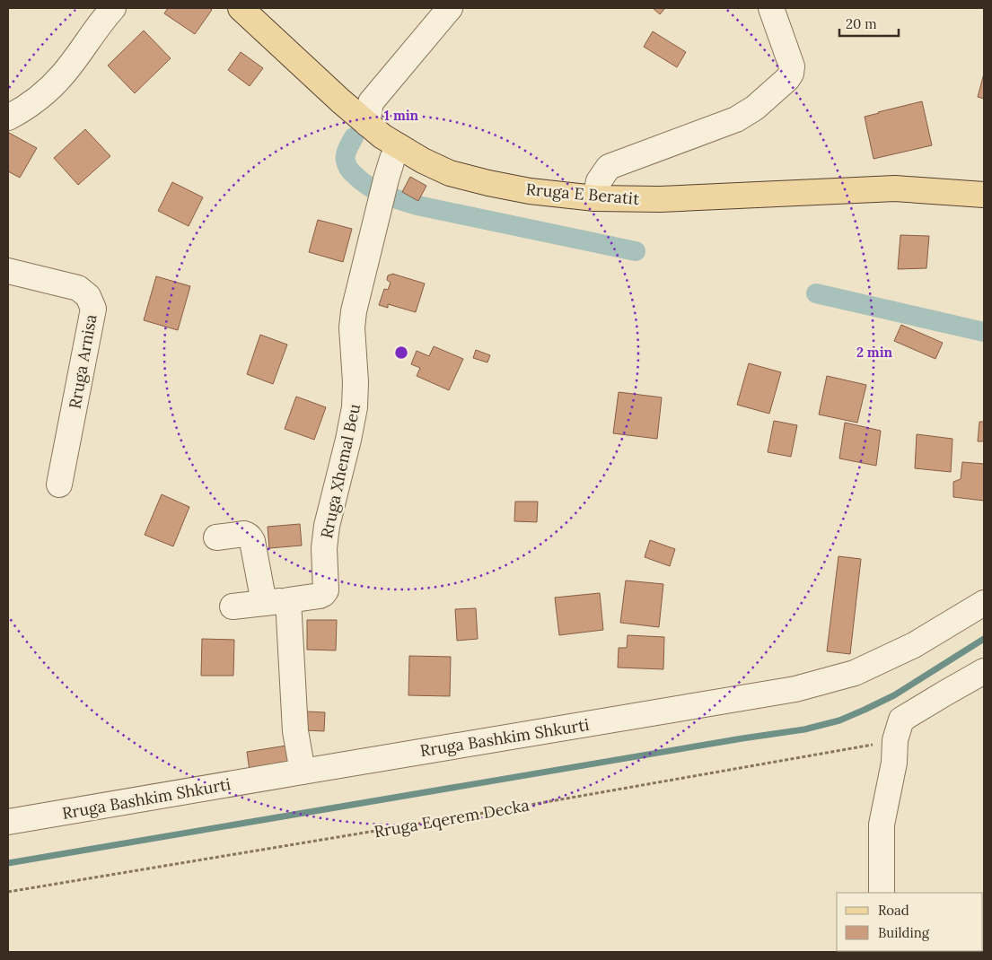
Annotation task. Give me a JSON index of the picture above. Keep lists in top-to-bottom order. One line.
{"streets":{"main road":["Rruga E Beratit"],"street":["Rruga Arnisa","Rruga Xhemal Beu","Rruga Bashkim Shkurti"],"path":["Rruga Eqerem Decka"]},"crossings":[["Rruga E Beratit","Rruga Xhemal Beu"]],"legend":["Road","Building"],"scale_bar":"20 m","rings":["1 min","2 min"]}
